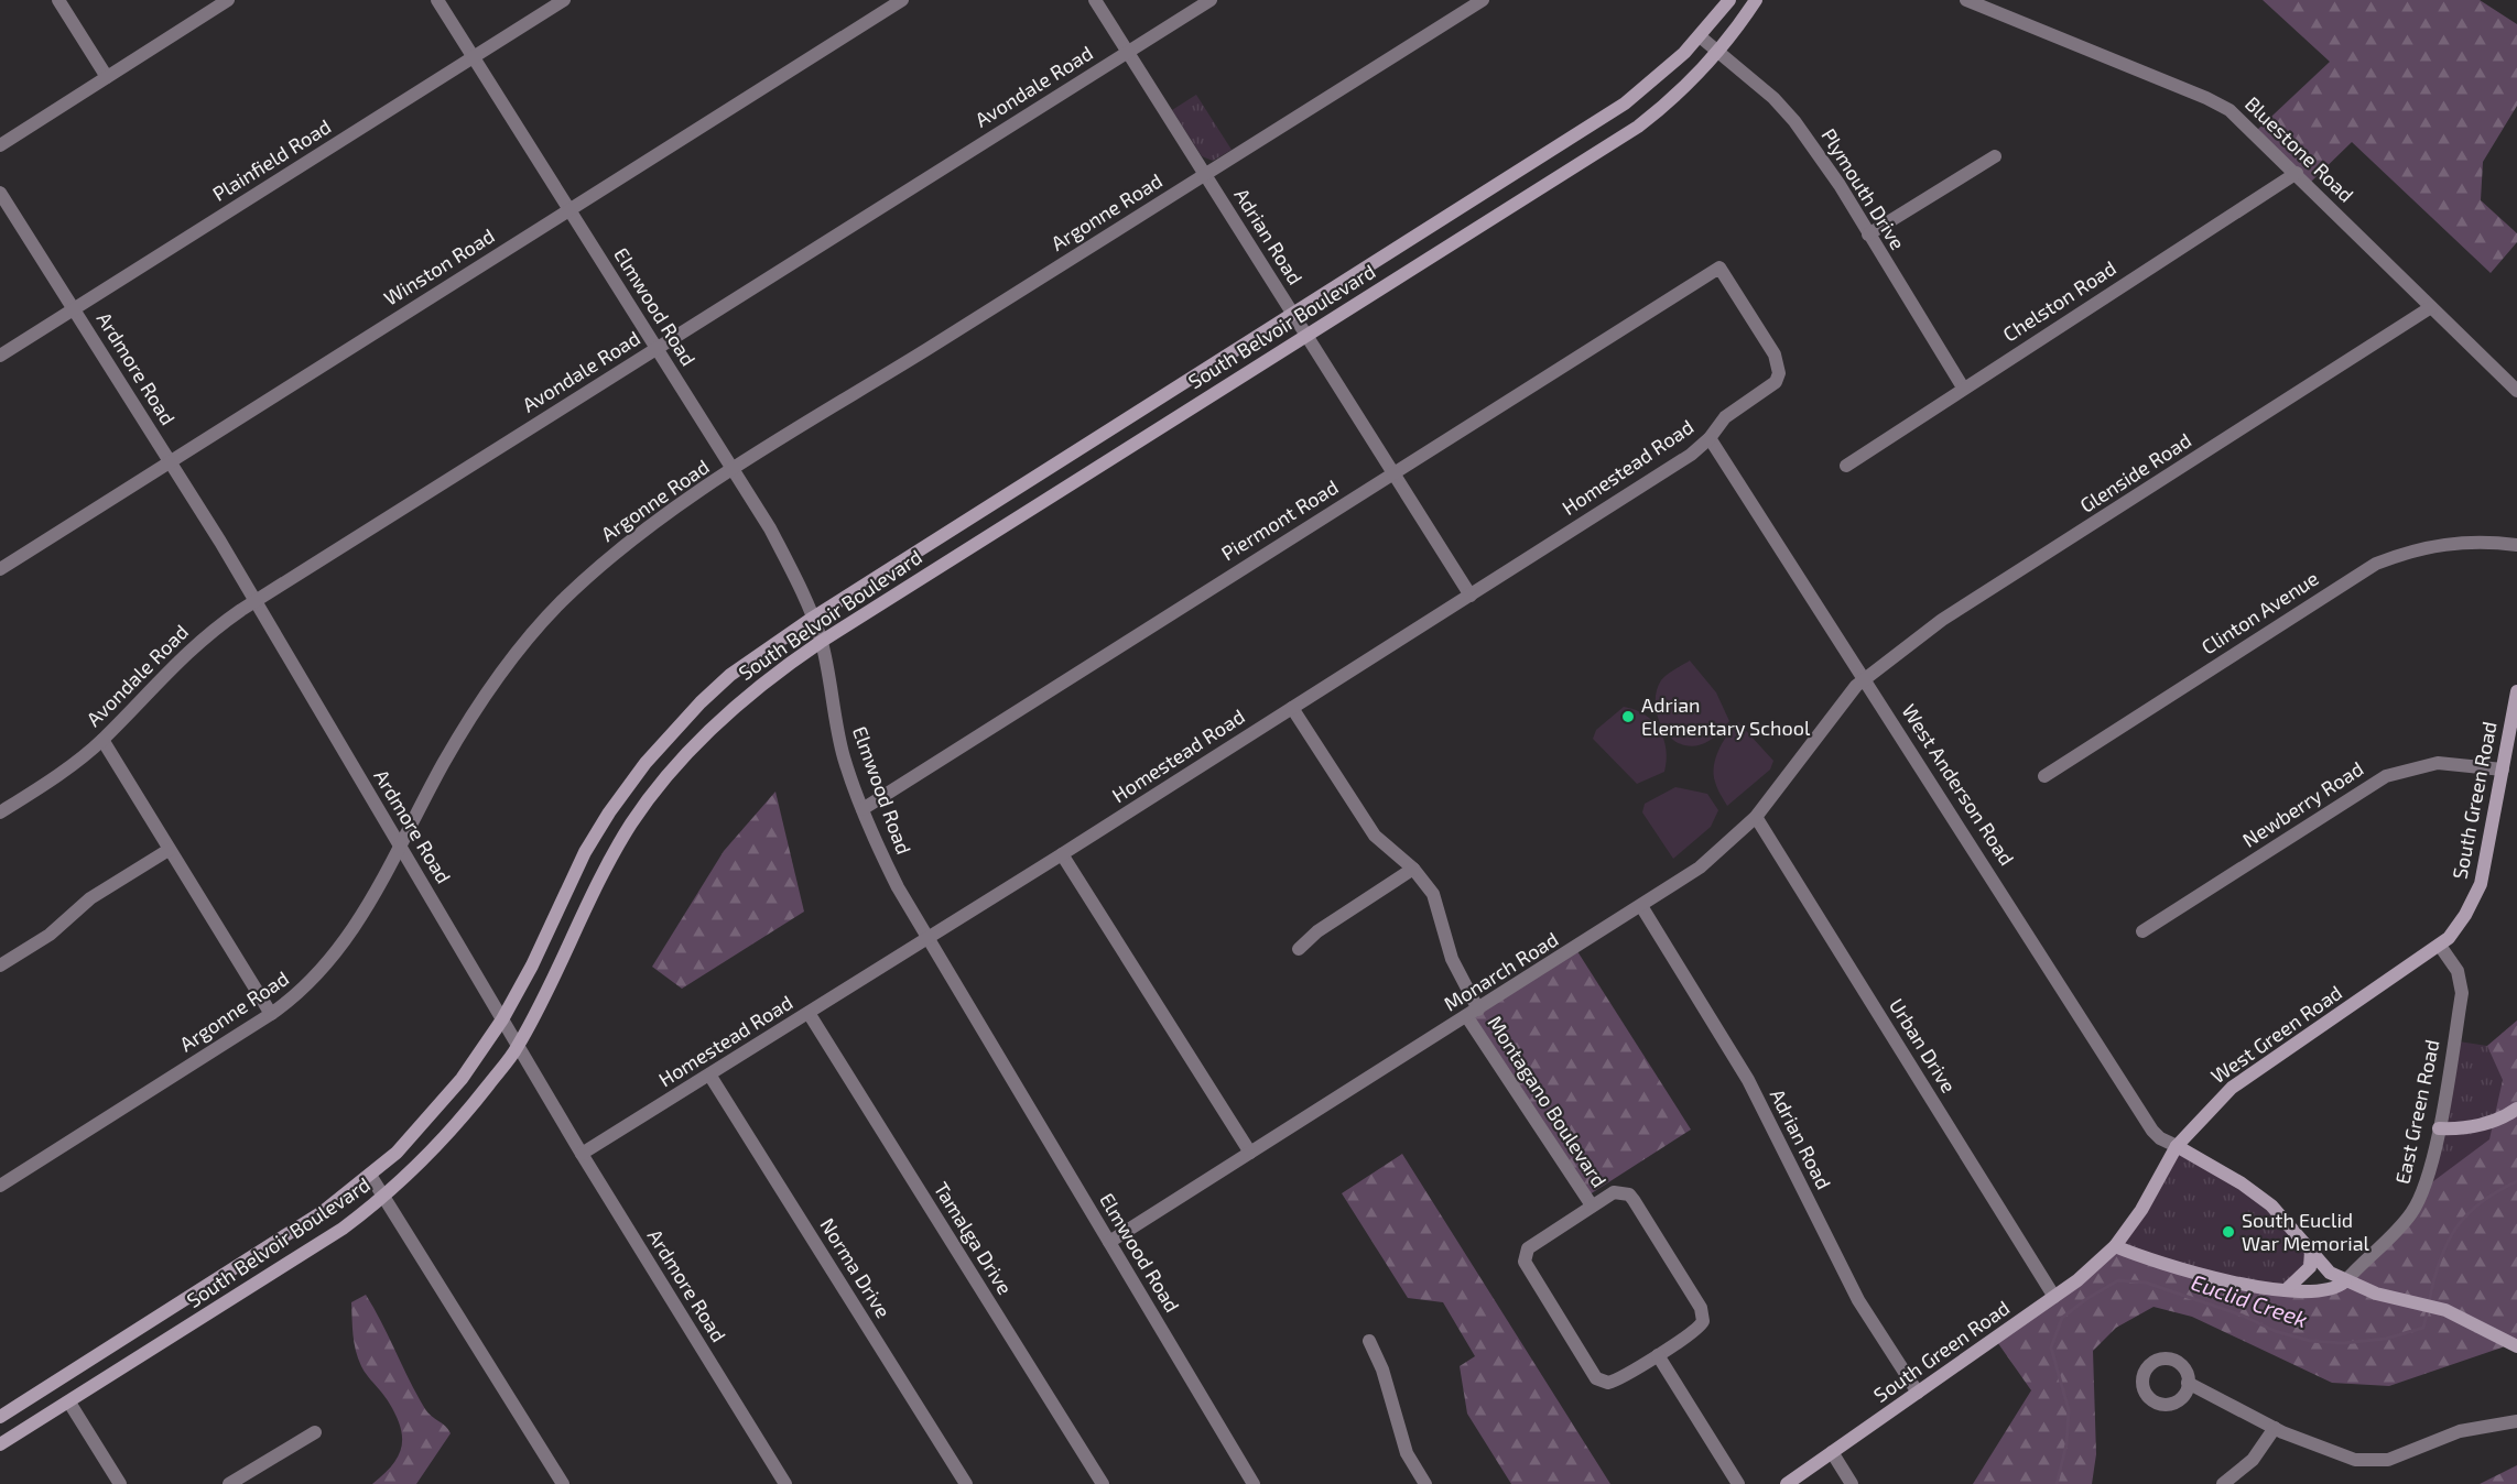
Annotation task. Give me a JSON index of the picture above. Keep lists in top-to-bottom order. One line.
{"streets":{"street":["Avondale Road","Bluestone Road","Plainfield Road","Plymouth Drive","Argonne Road","Adrian Road","Winston Road","Chelston Road","Elmwood Road","South Belvoir Boulevard","Ardmore Road","Homestead Road","Glenside Road","Piermont Road","Clinton Avenue","West Anderson Road","South Green Road","Newberry Road","Monarch Road","West Green Road","Urban Drive","Montagano Boulevard","East Green Road","Tamalga Drive","Norma Drive"]},"crossings":[["Avondale Road","Adrian Road"],["Avondale Road","Elmwood Road"],["Avondale Road","Ardmore Road"],["Bluestone Road","Chelston Road"],["Bluestone Road","Glenside Road"],["Plainfield Road","Elmwood Road"],["Plainfield Road","Ardmore Road"],["Plymouth Drive","Chelston Road"],["Plymouth Drive","South Belvoir Boulevard"],["Argonne Road","Adrian Road"],["Argonne Road","Elmwood Road"],["Argonne Road","Ardmore Road"],["Adrian Road","South Belvoir Boulevard"],["Adrian Road","Homestead Road"],["Adrian Road","Piermont Road"],["Adrian Road","South Green Road"],["Adrian Road","Monarch Road"],["Winston Road","Elmwood Road"],["Winston Road","Ardmore Road"],["Elmwood Road","South Belvoir Boulevard"],["Elmwood Road","Homestead Road"],["Elmwood Road","Piermont Road"],["Elmwood Road","Monarch Road"],["South Belvoir Boulevard","Ardmore Road"],["Ardmore Road","Homestead Road"],["Homestead Road","Piermont Road"],["Homestead Road","West Anderson Road"],["Homestead Road","Montagano Boulevard"],["Homestead Road","Tamalga Drive"],["Homestead Road","Norma Drive"],["Glenside Road","West Anderson Road"],["Glenside Road","Monarch Road"],["West Anderson Road","Monarch Road"],["West Anderson Road","West Green Road"],["South Green Road","Newberry Road"],["South Green Road","West Green Road"],["South Green Road","Urban Drive"],["South Green Road","East Green Road"],["Monarch Road","Urban Drive"],["Monarch Road","Montagano Boulevard"],["West Green Road","East Green Road"]],"water":["Euclid Creek"],"places":["Adrian Elementary School","South Euclid War Memorial"]}
